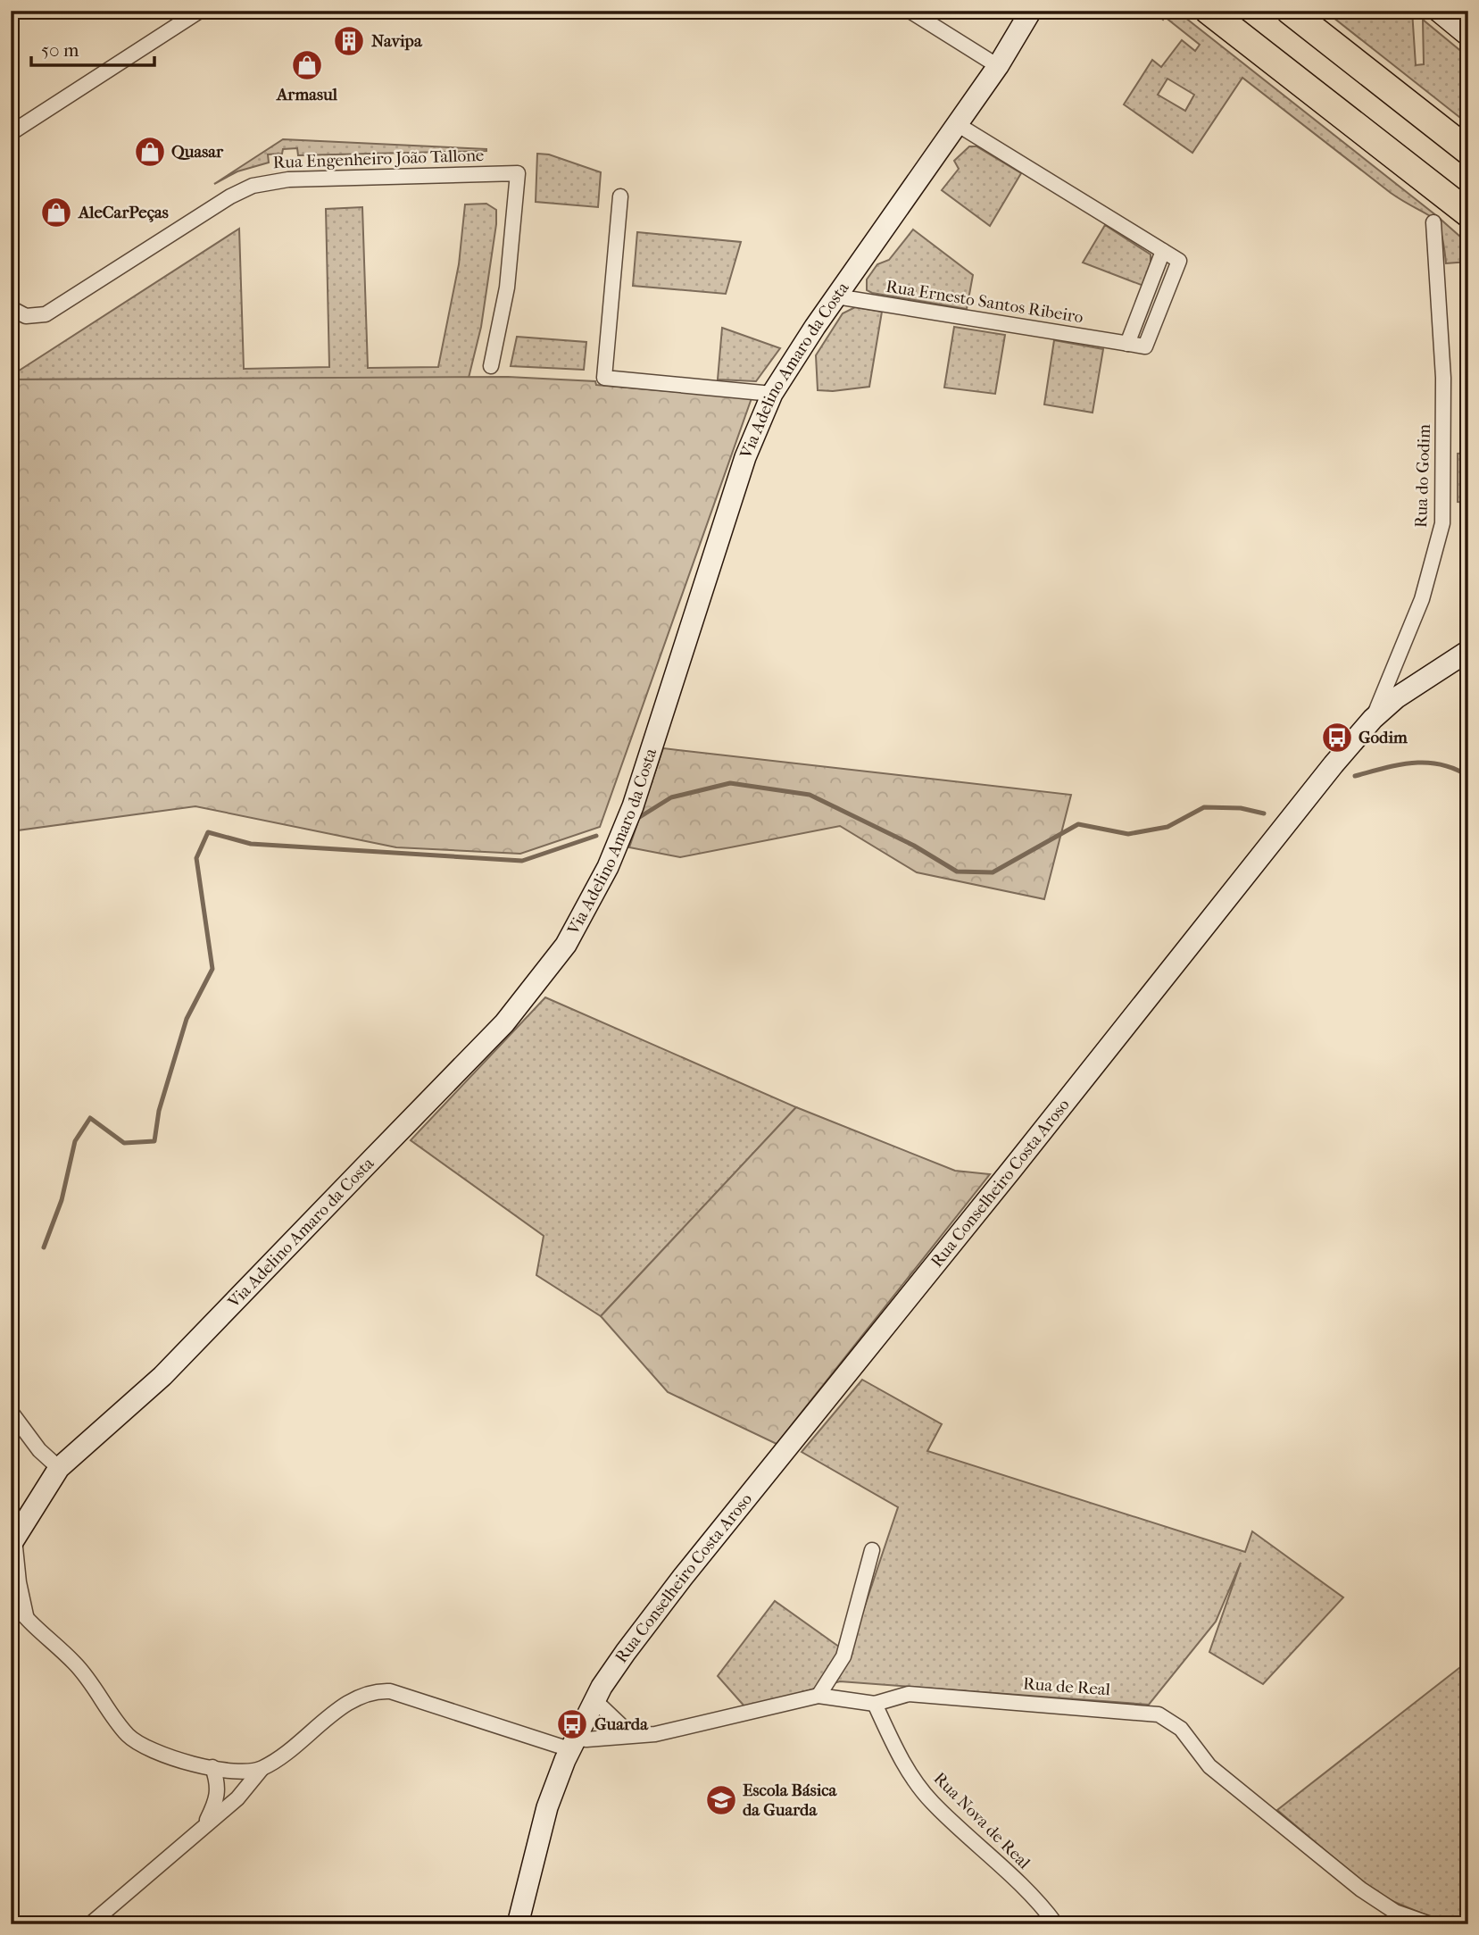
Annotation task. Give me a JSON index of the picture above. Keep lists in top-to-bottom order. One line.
{"streets":{"main road":["Via Adelino Amaro da Costa","Rua Conselheiro Costa Aroso"],"street":["Rua Engenheiro João Tallone","Rua Ernesto Santos Ribeiro","Rua do Godim","Rua de Real","Rua Nova de Real"]},"crossings":[["Rua Ernesto Santos Ribeiro","Via Adelino Amaro da Costa"],["Rua do Godim","Rua Conselheiro Costa Aroso"],["Rua Conselheiro Costa Aroso","Rua de Real"],["Rua de Real","Rua Nova de Real"]],"places":{"building":["Navipa"],"shop":["Armasul","Quasar","AleCarPeças"],"bus stop":["Godim","Guarda"],"school or university":["Escola Básica da Guarda"]},"scale_bar":"50 m"}
